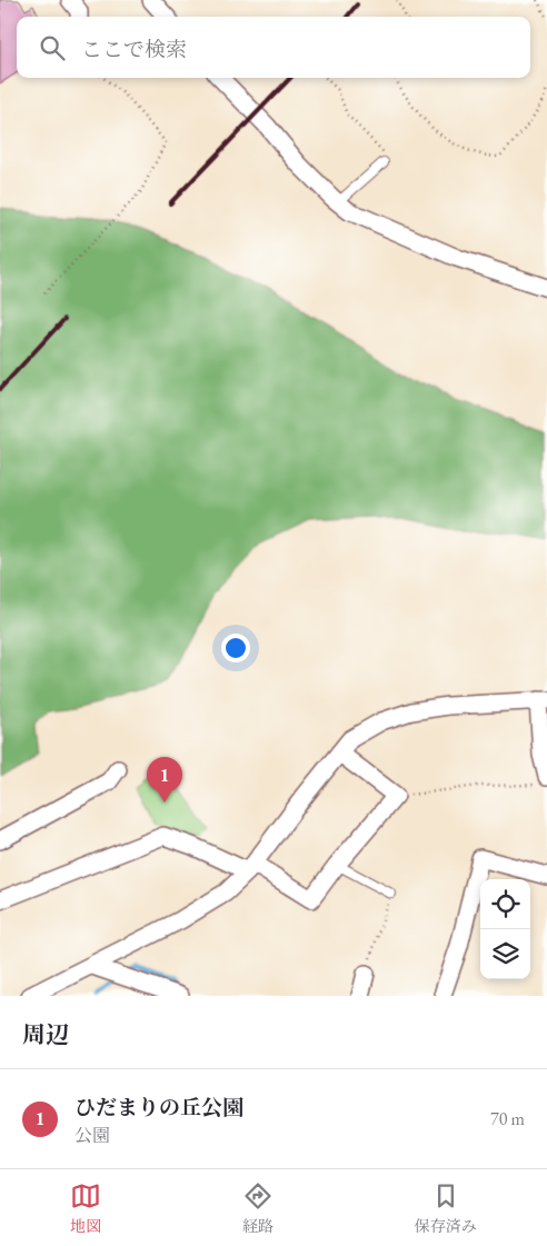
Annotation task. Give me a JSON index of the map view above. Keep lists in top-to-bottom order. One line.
{"page":{"search":"ここで検索","pins":"1","heading":"周辺","list":[{"mark":"1","name":"ひだまりの丘公園","note":"公園","value":"70 m"}],"nav":["地図","経路","保存済み"]}}
